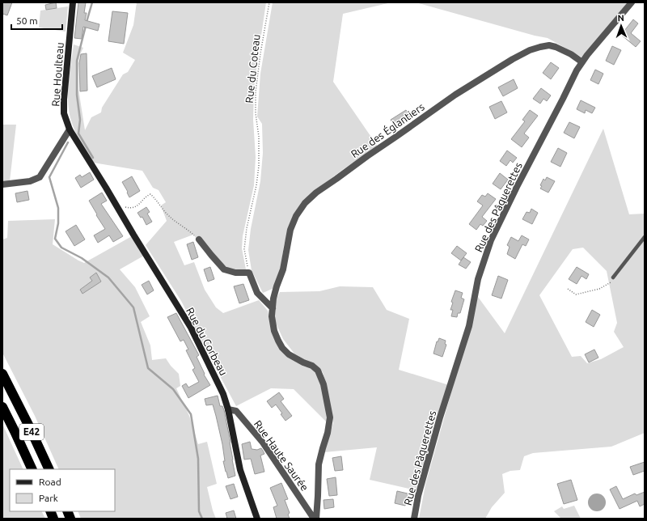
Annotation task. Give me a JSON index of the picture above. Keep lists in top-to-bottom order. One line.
{"streets":{"highway":["E42"],"street":["Rue Houlteau","Rue des Églantiers","Rue des Pâquerettes","Rue du Corbeau","Rue Haute Saurée"],"path":["Rue du Coteau"]},"crossings":[["Rue Houlteau","Rue du Corbeau"],["Rue des Églantiers","Rue des Pâquerettes"],["Rue des Églantiers","Rue Haute Saurée"],["Rue du Corbeau","Rue Haute Saurée"]],"legend":["Road","Park"],"scale_bar":"50 m","north":"top"}
